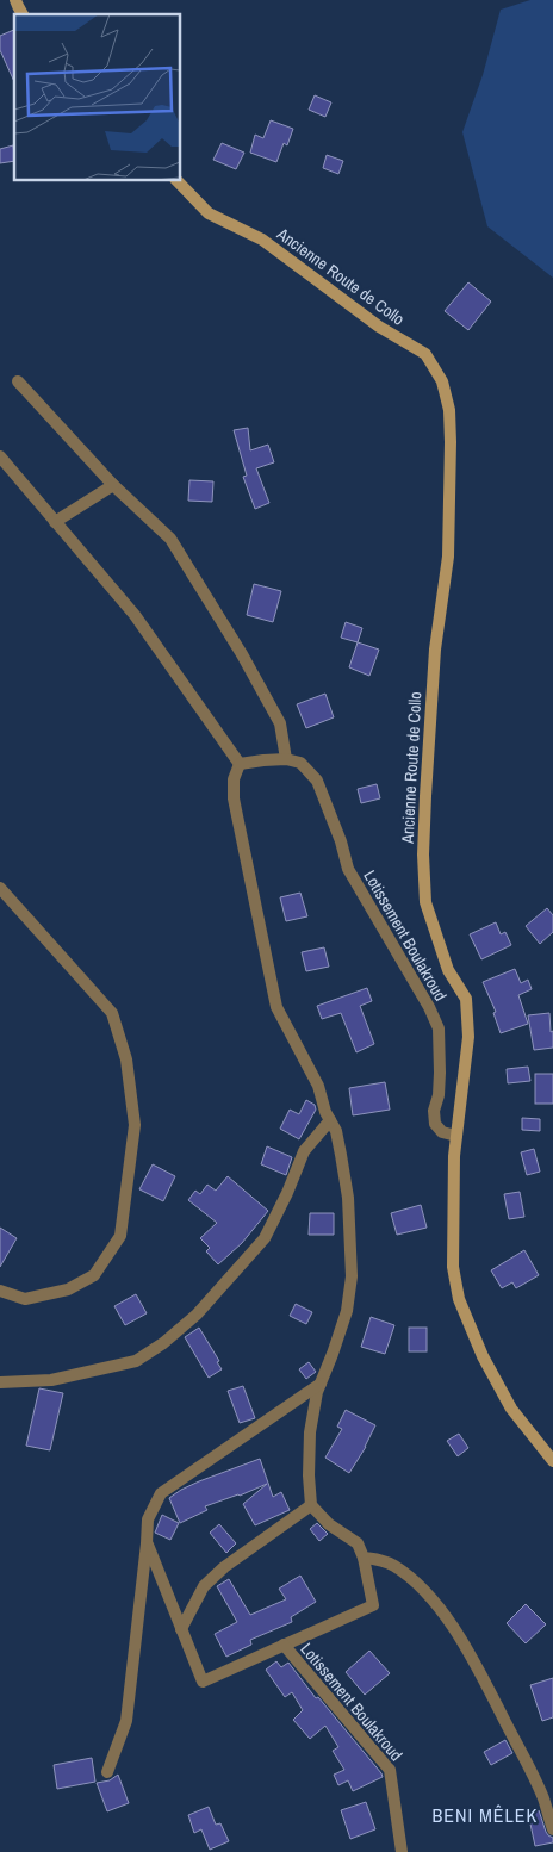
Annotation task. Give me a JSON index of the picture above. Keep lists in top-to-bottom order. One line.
{"streets":{"main road":["Ancienne Route de Collo"],"street":["Lotissement Boulakroud"]},"crossings":[["Ancienne Route de Collo","Lotissement Boulakroud"]],"districts":["BENI MÊLEK"]}
